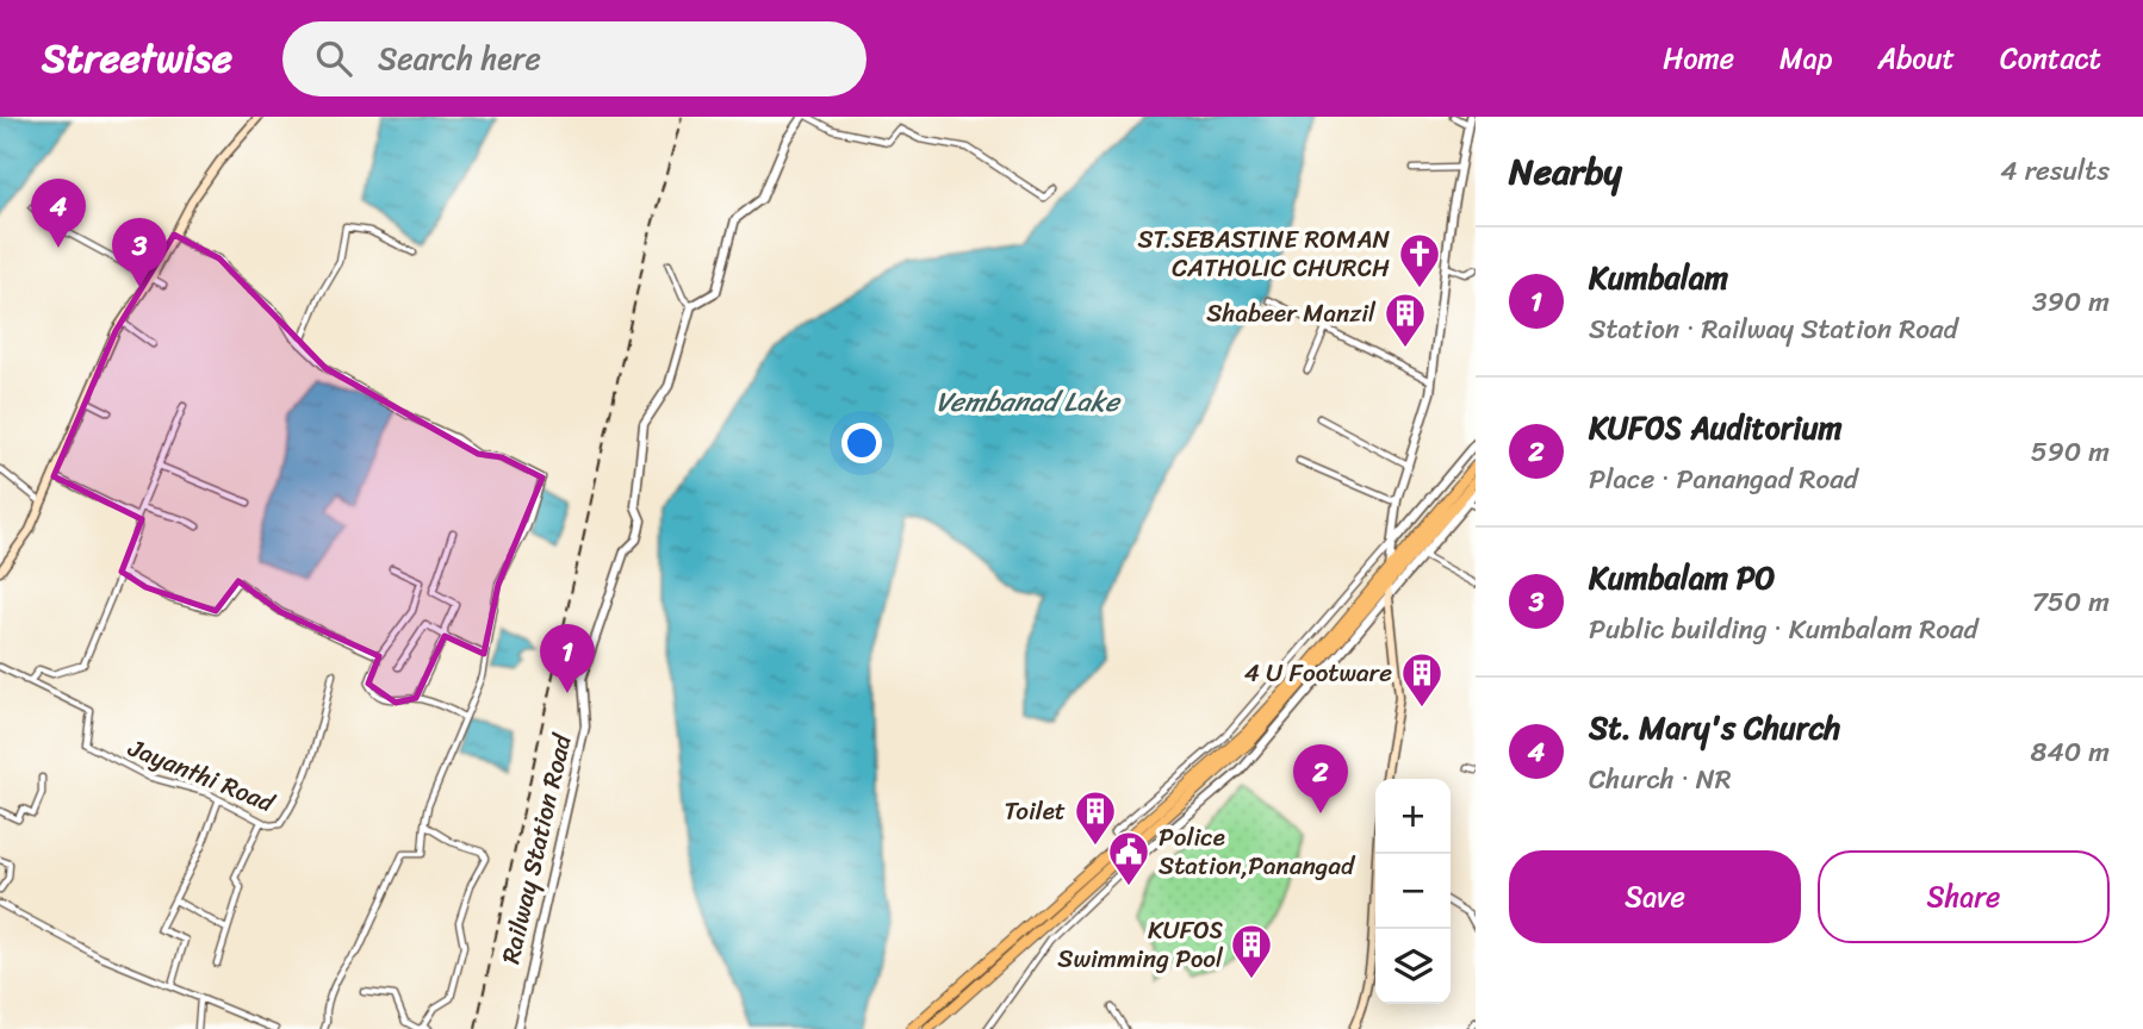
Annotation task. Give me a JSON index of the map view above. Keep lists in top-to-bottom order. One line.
{"streets":{"street":["Jayanthi Road","Railway Station Road"]},"water":["Vembanad Lake"],"places":{"church":["ST.SEBASTINE ROMAN CATHOLIC CHURCH"],"building":["Shabeer Manzil","4 U Footware","Toilet","KUFOS Swimming Pool"],"public building":["Police Station,Panangad"]},"page":{"header":"Streetwise","search":"Search here","nav":["Home","Map","About","Contact"],"heading":["Nearby","4 results"],"pins":["4","3","1","2"],"list":[{"mark":"1","name":"Kumbalam","note":"Station · Railway Station Road","value":"390 m"},{"mark":"2","name":"KUFOS Auditorium","note":"Place · Panangad Road","value":"590 m"},{"mark":"3","name":"Kumbalam PO","note":"Public building · Kumbalam Road","value":"750 m"},{"mark":"4","name":"St. Mary's Church","note":"Church · NR","value":"840 m"}],"map_buttons":["+","−"],"buttons":["Save","Share"]}}
